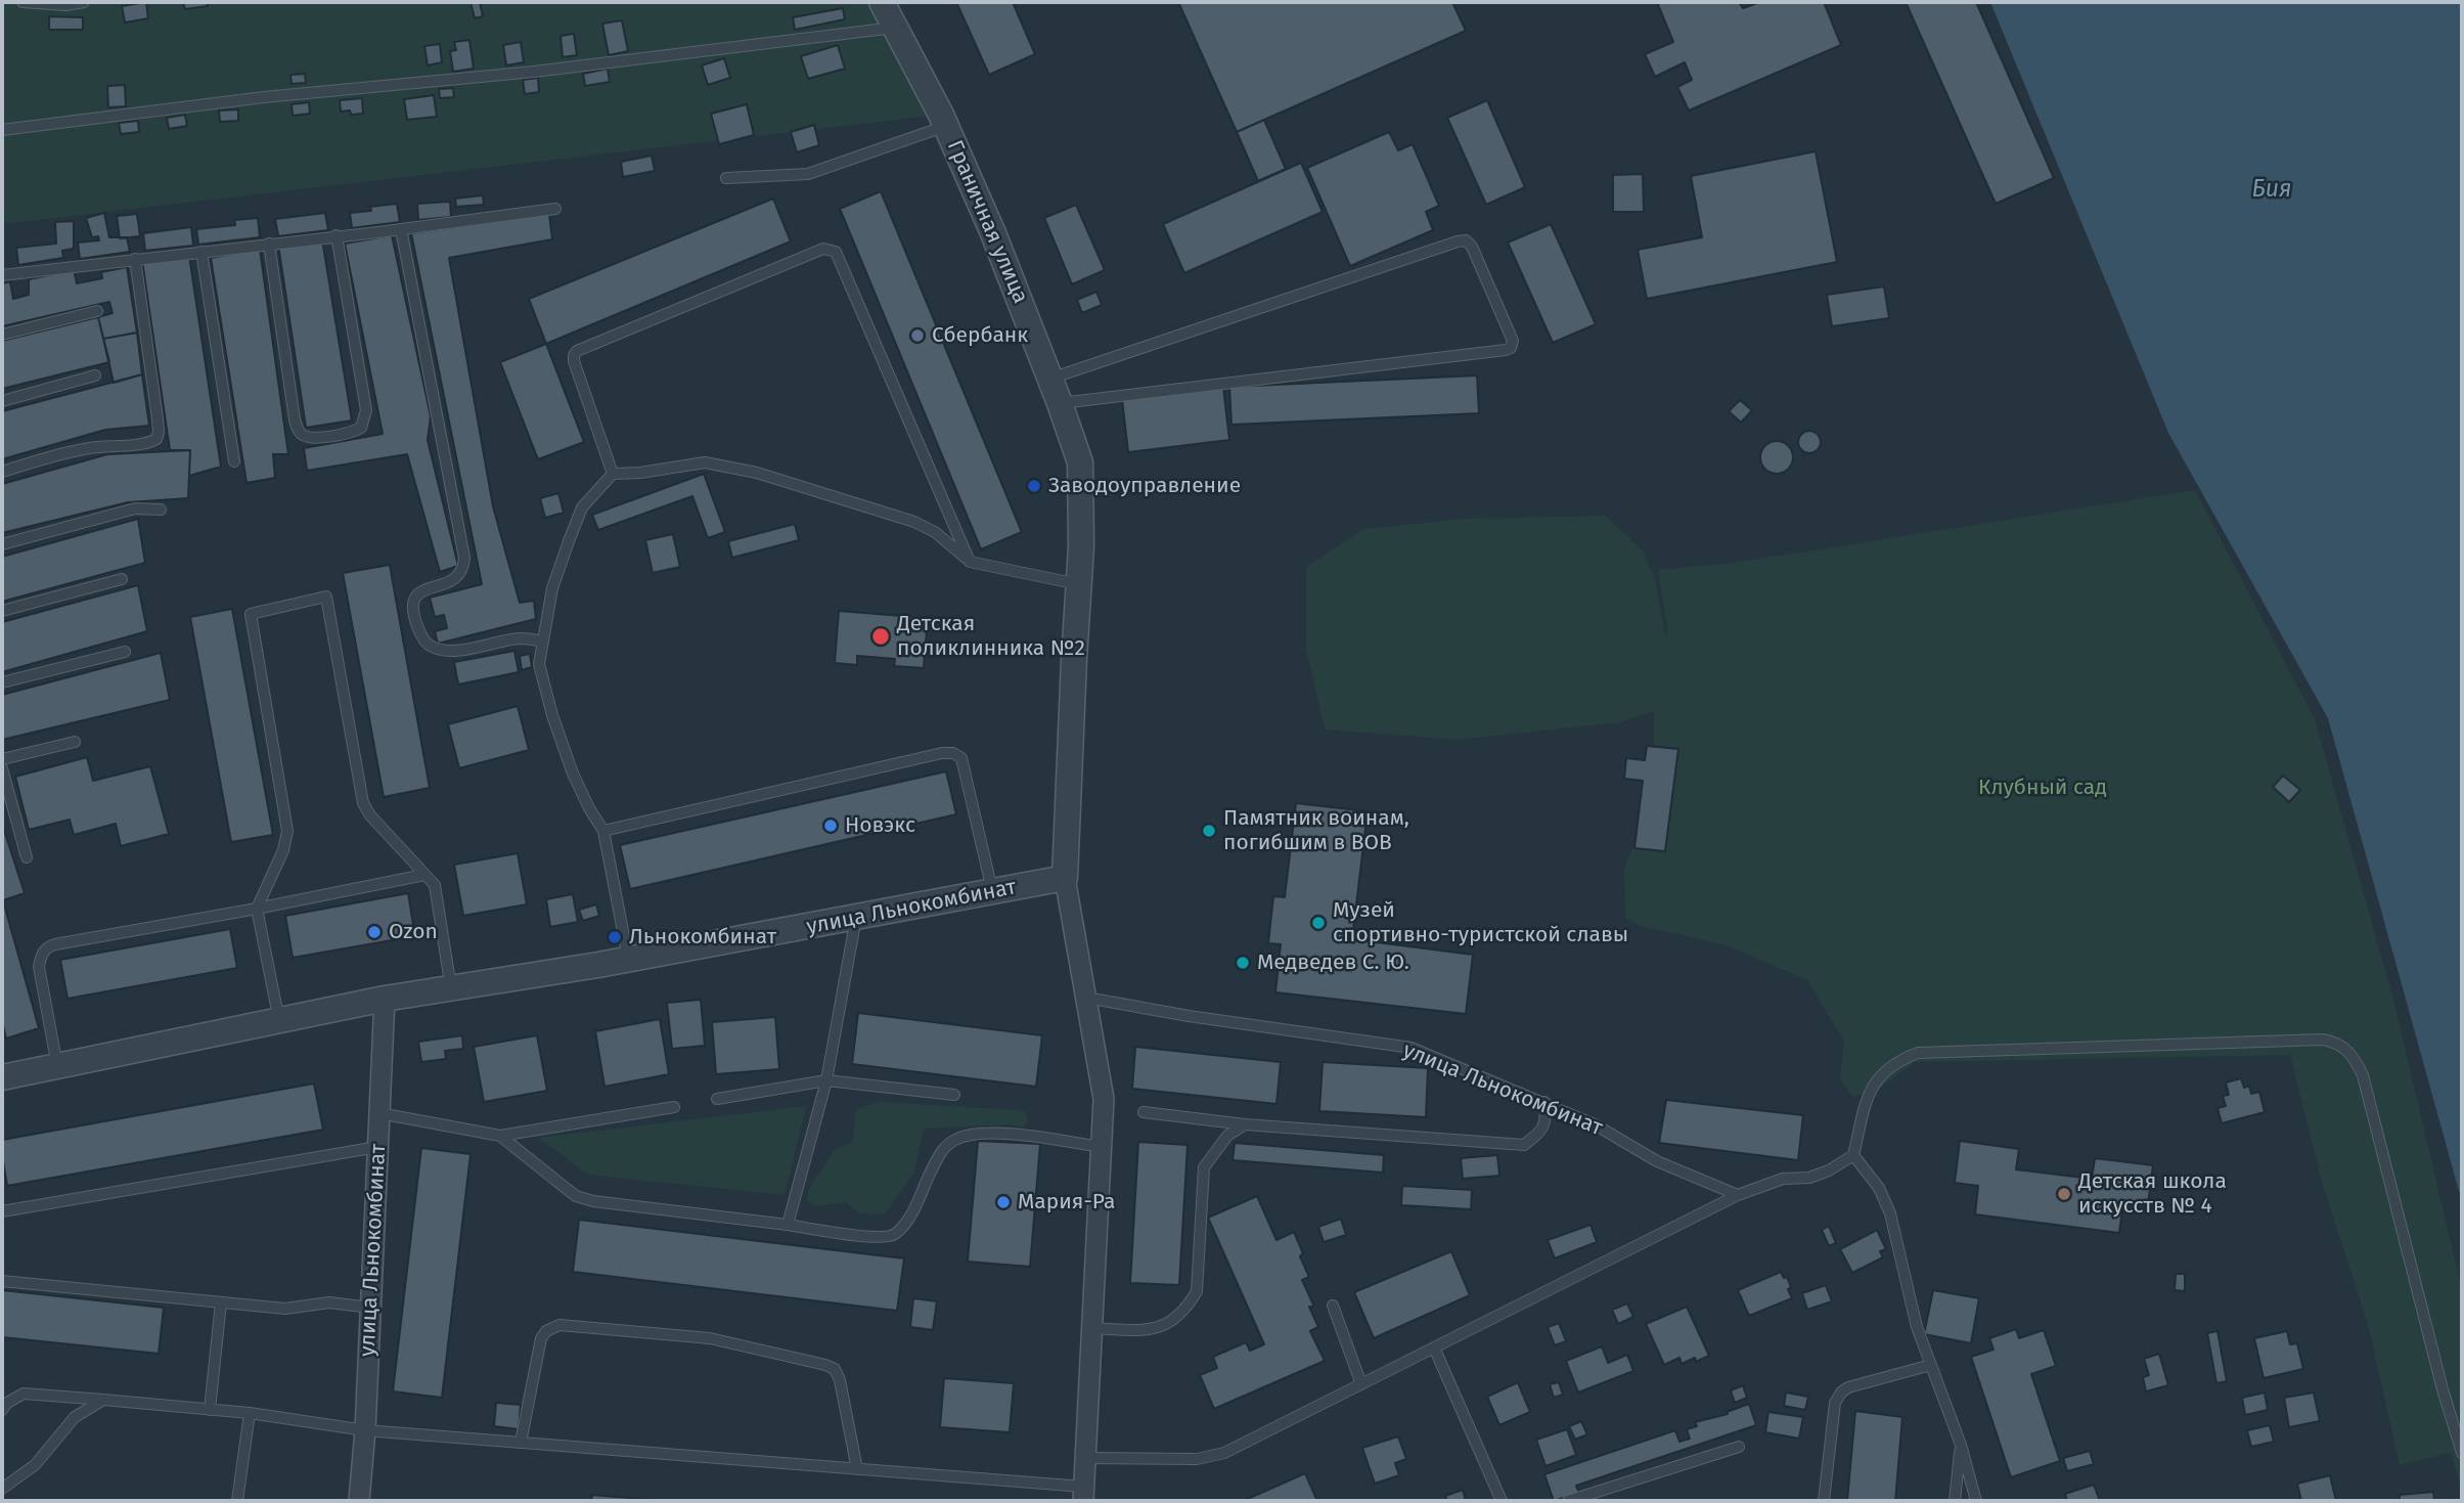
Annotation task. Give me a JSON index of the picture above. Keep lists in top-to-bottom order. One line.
{"streets":{"street":["Граничная улица","улица Льнокомбинат"]},"crossings":[["Граничная улица","улица Льнокомбинат"]],"water":["Бия"],"parks":["Клубный сад"],"places":["Сбербанк","Заводоуправление","Детская поликлинника №2","Новэкс","Памятник воинам, погибшим в ВОВ","Музей спортивно-туристской славы","Ozon","Льнокомбинат","Медведев С. Ю.","Детская школа искусств № 4","Мария-Ра"]}
